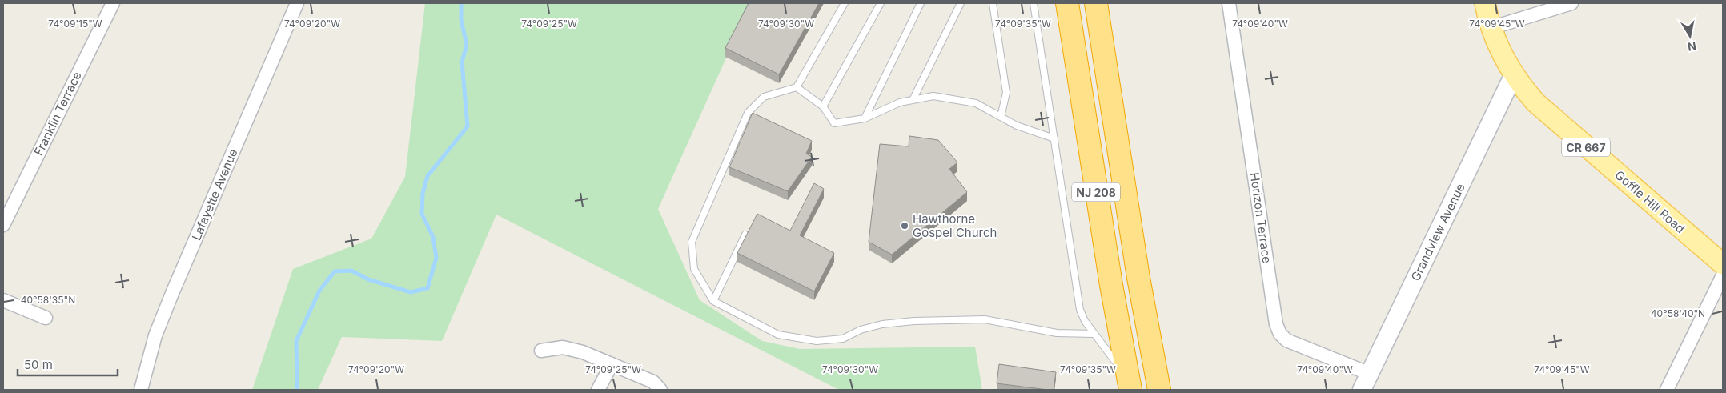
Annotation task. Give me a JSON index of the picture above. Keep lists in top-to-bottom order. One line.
{"streets":{"highway":["NJ 208"],"main road":["CR 667","Goffle Hill Road"],"street":["Franklin Terrace","Lafayette Avenue","Horizon Terrace","Grandview Avenue"]},"crossings":[["Goffle Hill Road","Grandview Avenue"],["Horizon Terrace","Grandview Avenue"]],"places":["Hawthorne Gospel Church"],"scale_bar":"50 m","north":"bottom","coordinates":["74°09'20\"W","74°09'25\"W","74°09'30\"W","74°09'35\"W","74°09'15\"W","74°09'40\"W","74°09'45\"W","40°58'35\"N","40°58'40\"N"]}
